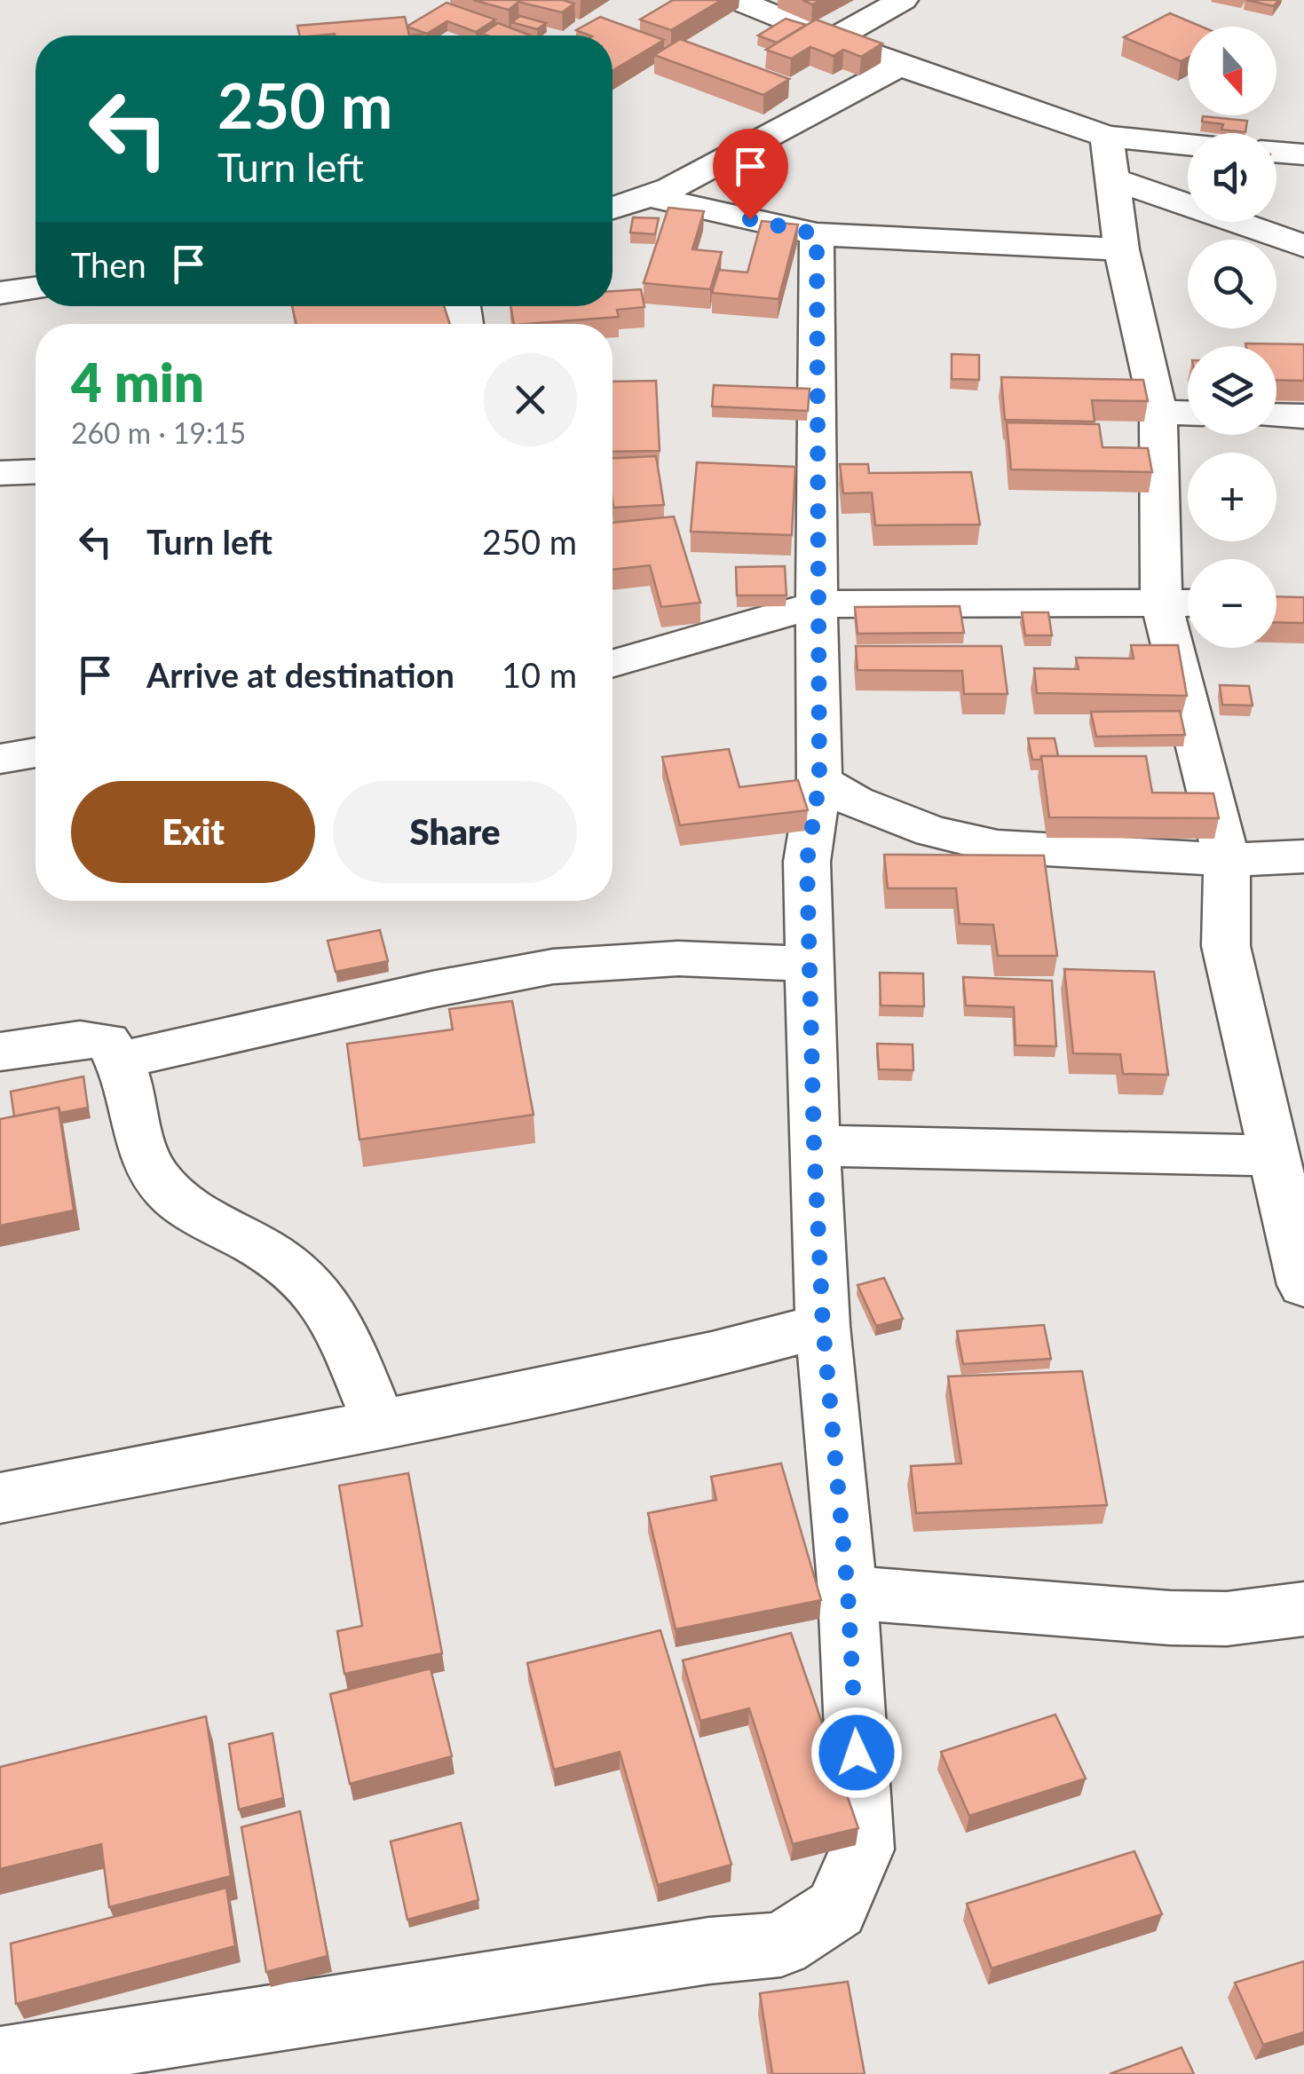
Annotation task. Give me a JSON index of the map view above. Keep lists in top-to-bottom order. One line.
{"north":"bottom","page":{"map_buttons":["+","−"],"turn":["250 m","Turn left"],"then":"Then","heading":["4 min","260 m · 19:15"],"list":[{"name":"Turn left","value":"250 m"},{"name":"Arrive at destination","value":"10 m"}],"buttons":["Exit","Share"]}}
